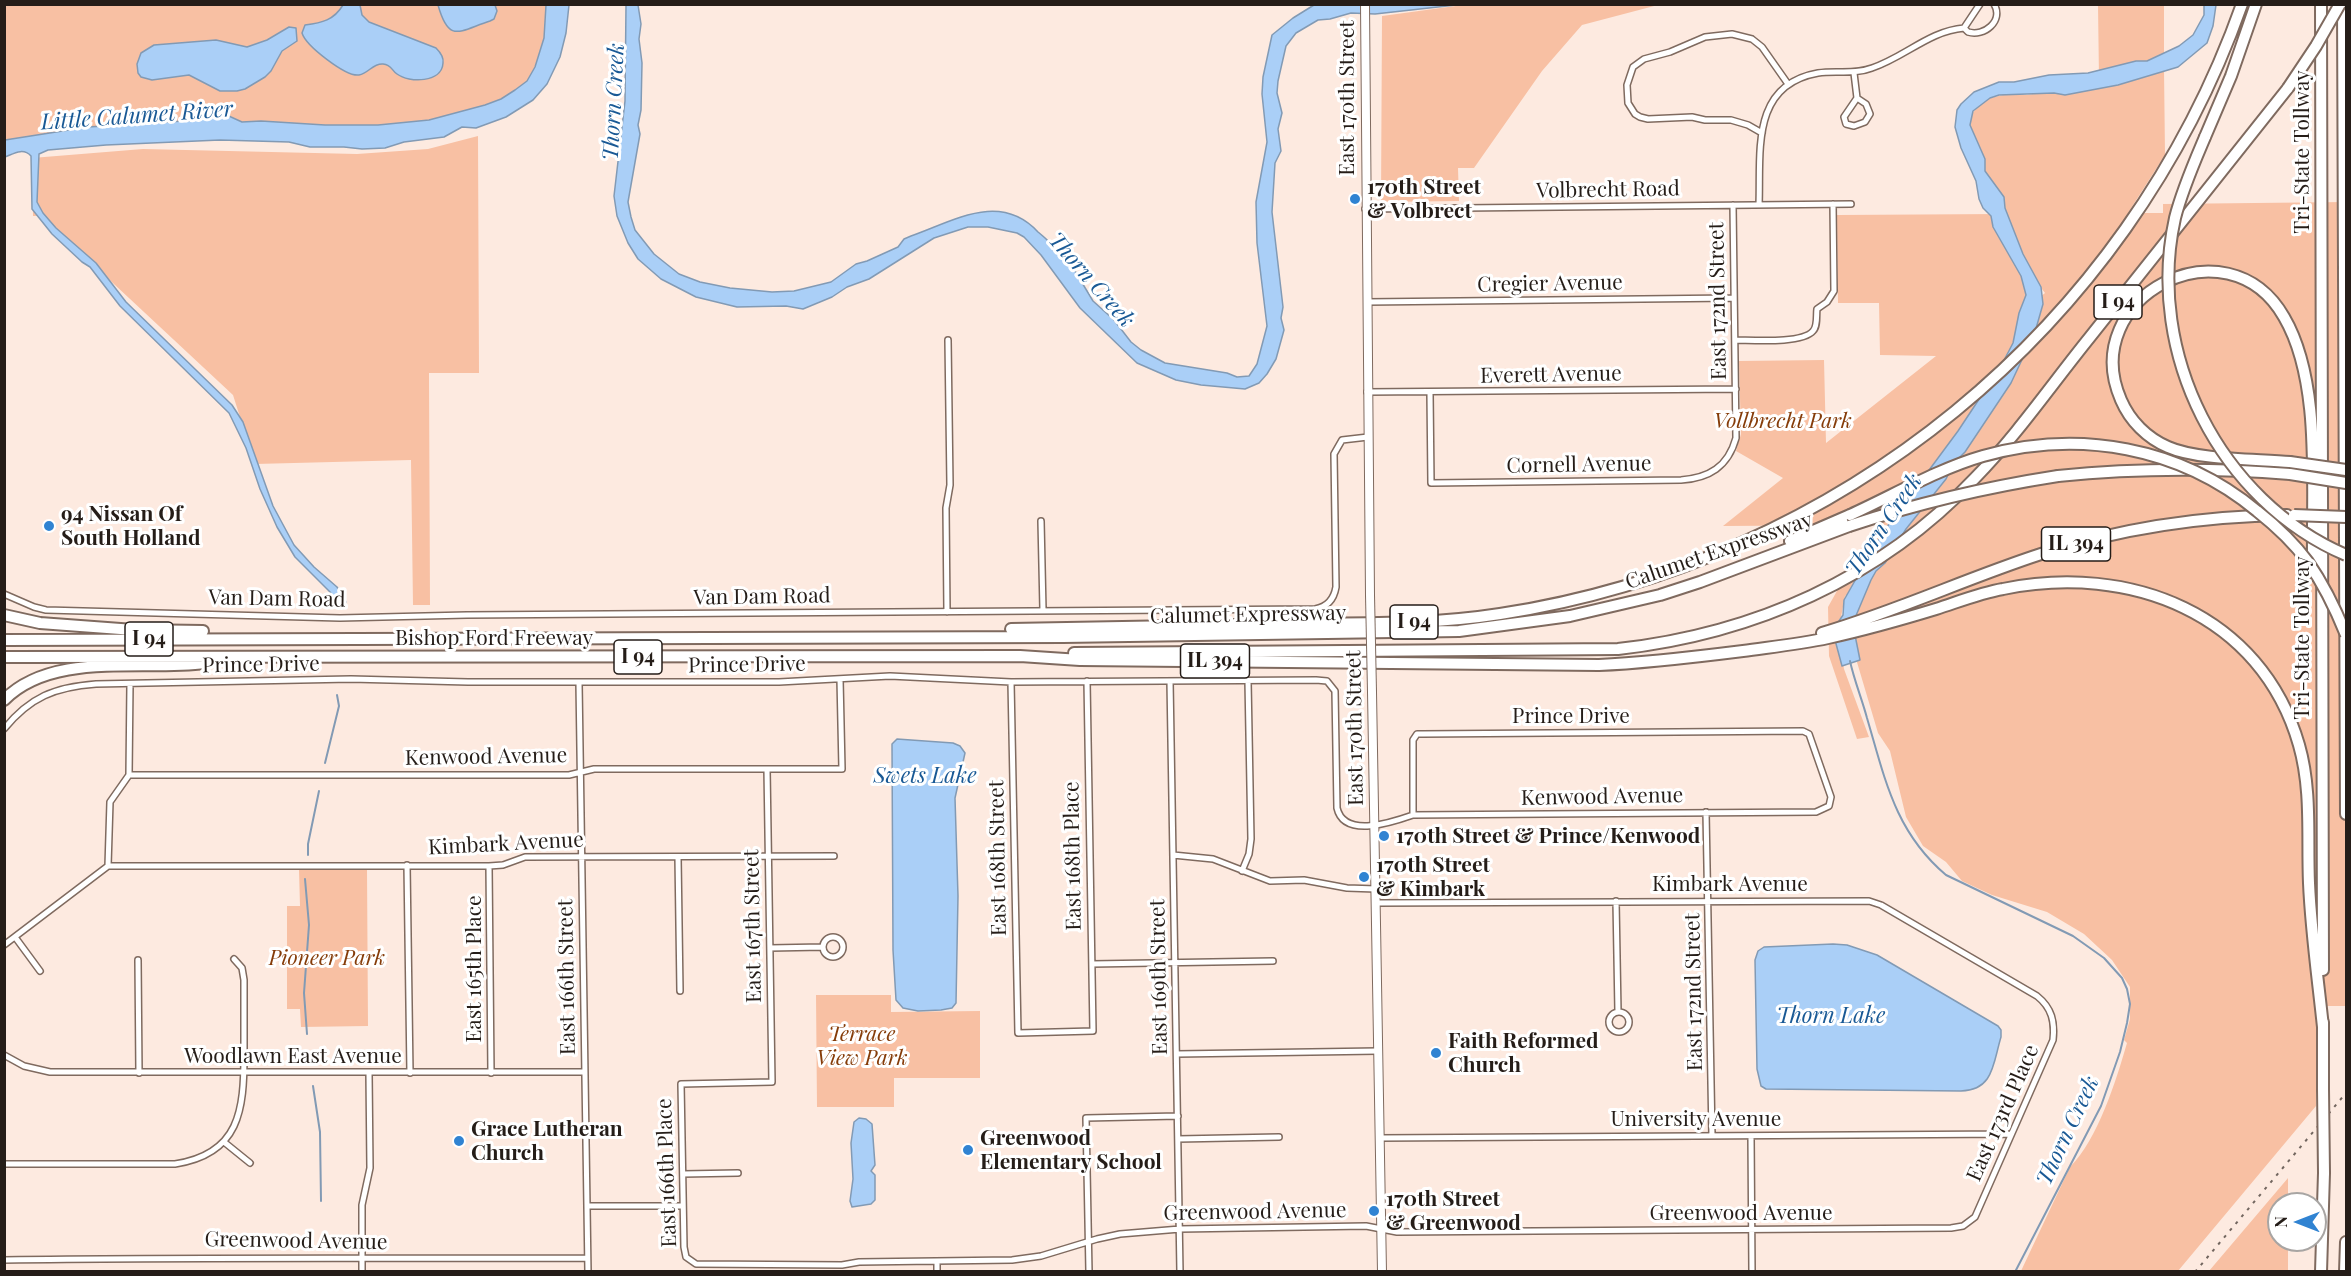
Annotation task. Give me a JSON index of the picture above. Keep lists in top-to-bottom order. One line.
{"streets":{"highway":["Tri-State Tollway","I 94","IL 394","Calumet Expressway","Bishop Ford Freeway"],"street":["East 170th Street","Volbrecht Road","Cregier Avenue","East 172nd Street","Everett Avenue","Cornell Avenue","Van Dam Road","Prince Drive","Kenwood Avenue","Kimbark Avenue","East 168th Place","East 168th Street","East 167th Street","East 165th Place","East 166th Street","East 169th Street","Woodlawn East Avenue","East 173rd Place","University Avenue","East 166th Place","Greenwood Avenue"]},"crossings":[["East 170th Street","Volbrecht Road"],["East 170th Street","Cregier Avenue"],["East 170th Street","Everett Avenue"],["East 170th Street","Van Dam Road"],["East 170th Street","Prince Drive"],["East 170th Street","Kenwood Avenue"],["East 170th Street","Kimbark Avenue"],["East 170th Street","University Avenue"],["East 170th Street","Greenwood Avenue"],["Tri-State Tollway","I 94"],["Volbrecht Road","East 172nd Street"],["Cregier Avenue","East 172nd Street"],["East 172nd Street","Everett Avenue"],["East 172nd Street","Cornell Avenue"],["East 172nd Street","Kenwood Avenue"],["East 172nd Street","Kimbark Avenue"],["East 172nd Street","University Avenue"],["I 94","IL 394"],["I 94","Calumet Expressway"],["I 94","Bishop Ford Freeway"],["Everett Avenue","Cornell Avenue"],["IL 394","Bishop Ford Freeway"],["Calumet Expressway","Bishop Ford Freeway"],["Prince Drive","Kenwood Avenue"],["Prince Drive","East 168th Place"],["Prince Drive","East 168th Street"],["Prince Drive","East 166th Street"],["Prince Drive","East 169th Street"],["Kenwood Avenue","East 167th Street"],["Kenwood Avenue","East 166th Street"],["Kimbark Avenue","East 167th Street"],["Kimbark Avenue","East 165th Place"],["Kimbark Avenue","East 166th Street"],["Kimbark Avenue","East 173rd Place"],["East 168th Place","East 168th Street"],["East 167th Street","East 166th Place"],["East 165th Place","Woodlawn East Avenue"],["East 166th Street","Woodlawn East Avenue"],["East 166th Street","Greenwood Avenue"],["East 169th Street","Greenwood Avenue"],["East 173rd Place","University Avenue"],["East 173rd Place","Greenwood Avenue"],["East 166th Place","Greenwood Avenue"]],"water":["Thorn Creek","Little Calumet River","Swets Lake","Thorn Lake"],"parks":["Vollbrecht Park","Pioneer Park","Terrace View Park"],"places":["170th Street & Volbrect","94 Nissan Of South Holland","170th Street & Prince/Kenwood","170th Street & Kimbark","Faith Reformed Church","Grace Lutheran Church","Greenwood Elementary School","170th Street & Greenwood"],"north":"left"}
